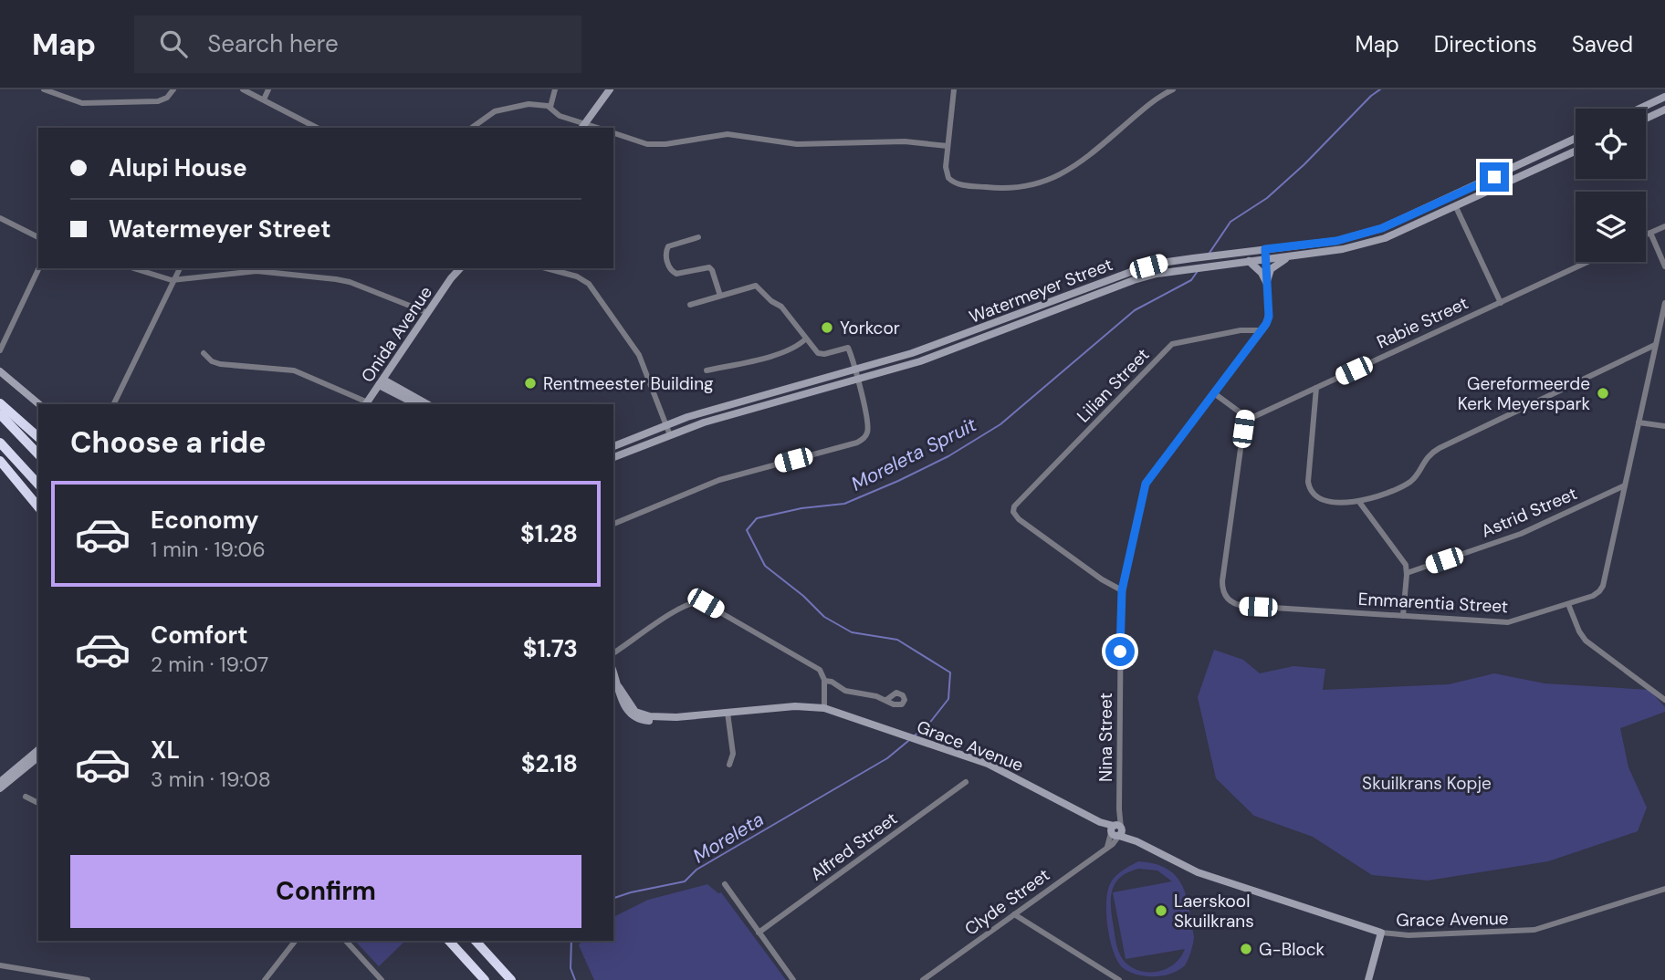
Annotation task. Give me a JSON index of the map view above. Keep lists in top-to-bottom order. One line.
{"streets":{"main road":["Watermeyer Street","Onida Avenue","Grace Avenue"],"street":["Rabie Street","Lilian Street","Astrid Street","Emmarentia Street","Nina Street","Alfred Street","Clyde Street"]},"crossings":[["Watermeyer Street","Nina Street"],["Rabie Street","Emmarentia Street"],["Lilian Street","Nina Street"],["Astrid Street","Emmarentia Street"],["Nina Street","Grace Avenue"],["Nina Street","Clyde Street"],["Grace Avenue","Clyde Street"]],"water":["Moreleta Spruit","Moreleta"],"parks":["Skuilkrans Kopje"],"places":["Yorkcor","Rentmeester Building","Gereformeerde Kerk Meyerspark","Laerskool Skuilkrans","G-Block"],"page":{"header":"Map","search":"Search here","nav":["Map","Directions","Saved"],"banner":["Alupi House","Watermeyer Street"],"heading":"Choose a ride","list":[{"name":"Economy","note":"1 min · 19:06","value":"$1.28"},{"name":"Comfort","note":"2 min · 19:07","value":"$1.73"},{"name":"XL","note":"3 min · 19:08","value":"$2.18"}],"buttons":"Confirm"}}
